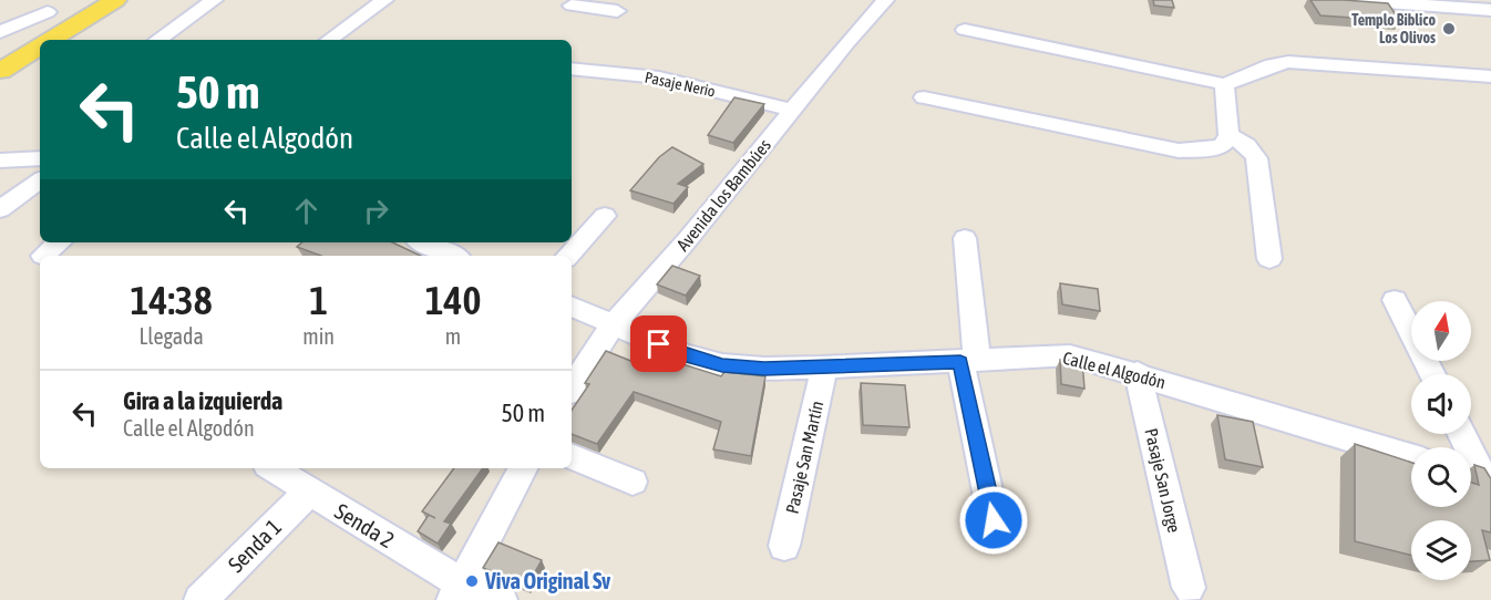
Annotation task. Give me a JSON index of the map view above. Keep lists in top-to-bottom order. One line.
{"streets":{"street":["Pasaje Nerio","Avenida los Bambúes","Calle el Algodón","Pasaje San Martín","Pasaje San Jorge","Senda 2","Senda 1"]},"crossings":[["Pasaje Nerio","Avenida los Bambúes"],["Avenida los Bambúes","Calle el Algodón"],["Calle el Algodón","Pasaje San Martín"],["Calle el Algodón","Pasaje San Jorge"],["Senda 2","Senda 1"]],"places":["Templo Biblico Los Olivos","Viva Original Sv"],"north":"top","page":{"turn":["50 m","Calle el Algodón"],"eta":["14:38","Llegada","1","min","140","m"],"list":[{"name":"Gira a la izquierda","note":"Calle el Algodón","value":"50 m"}]}}
